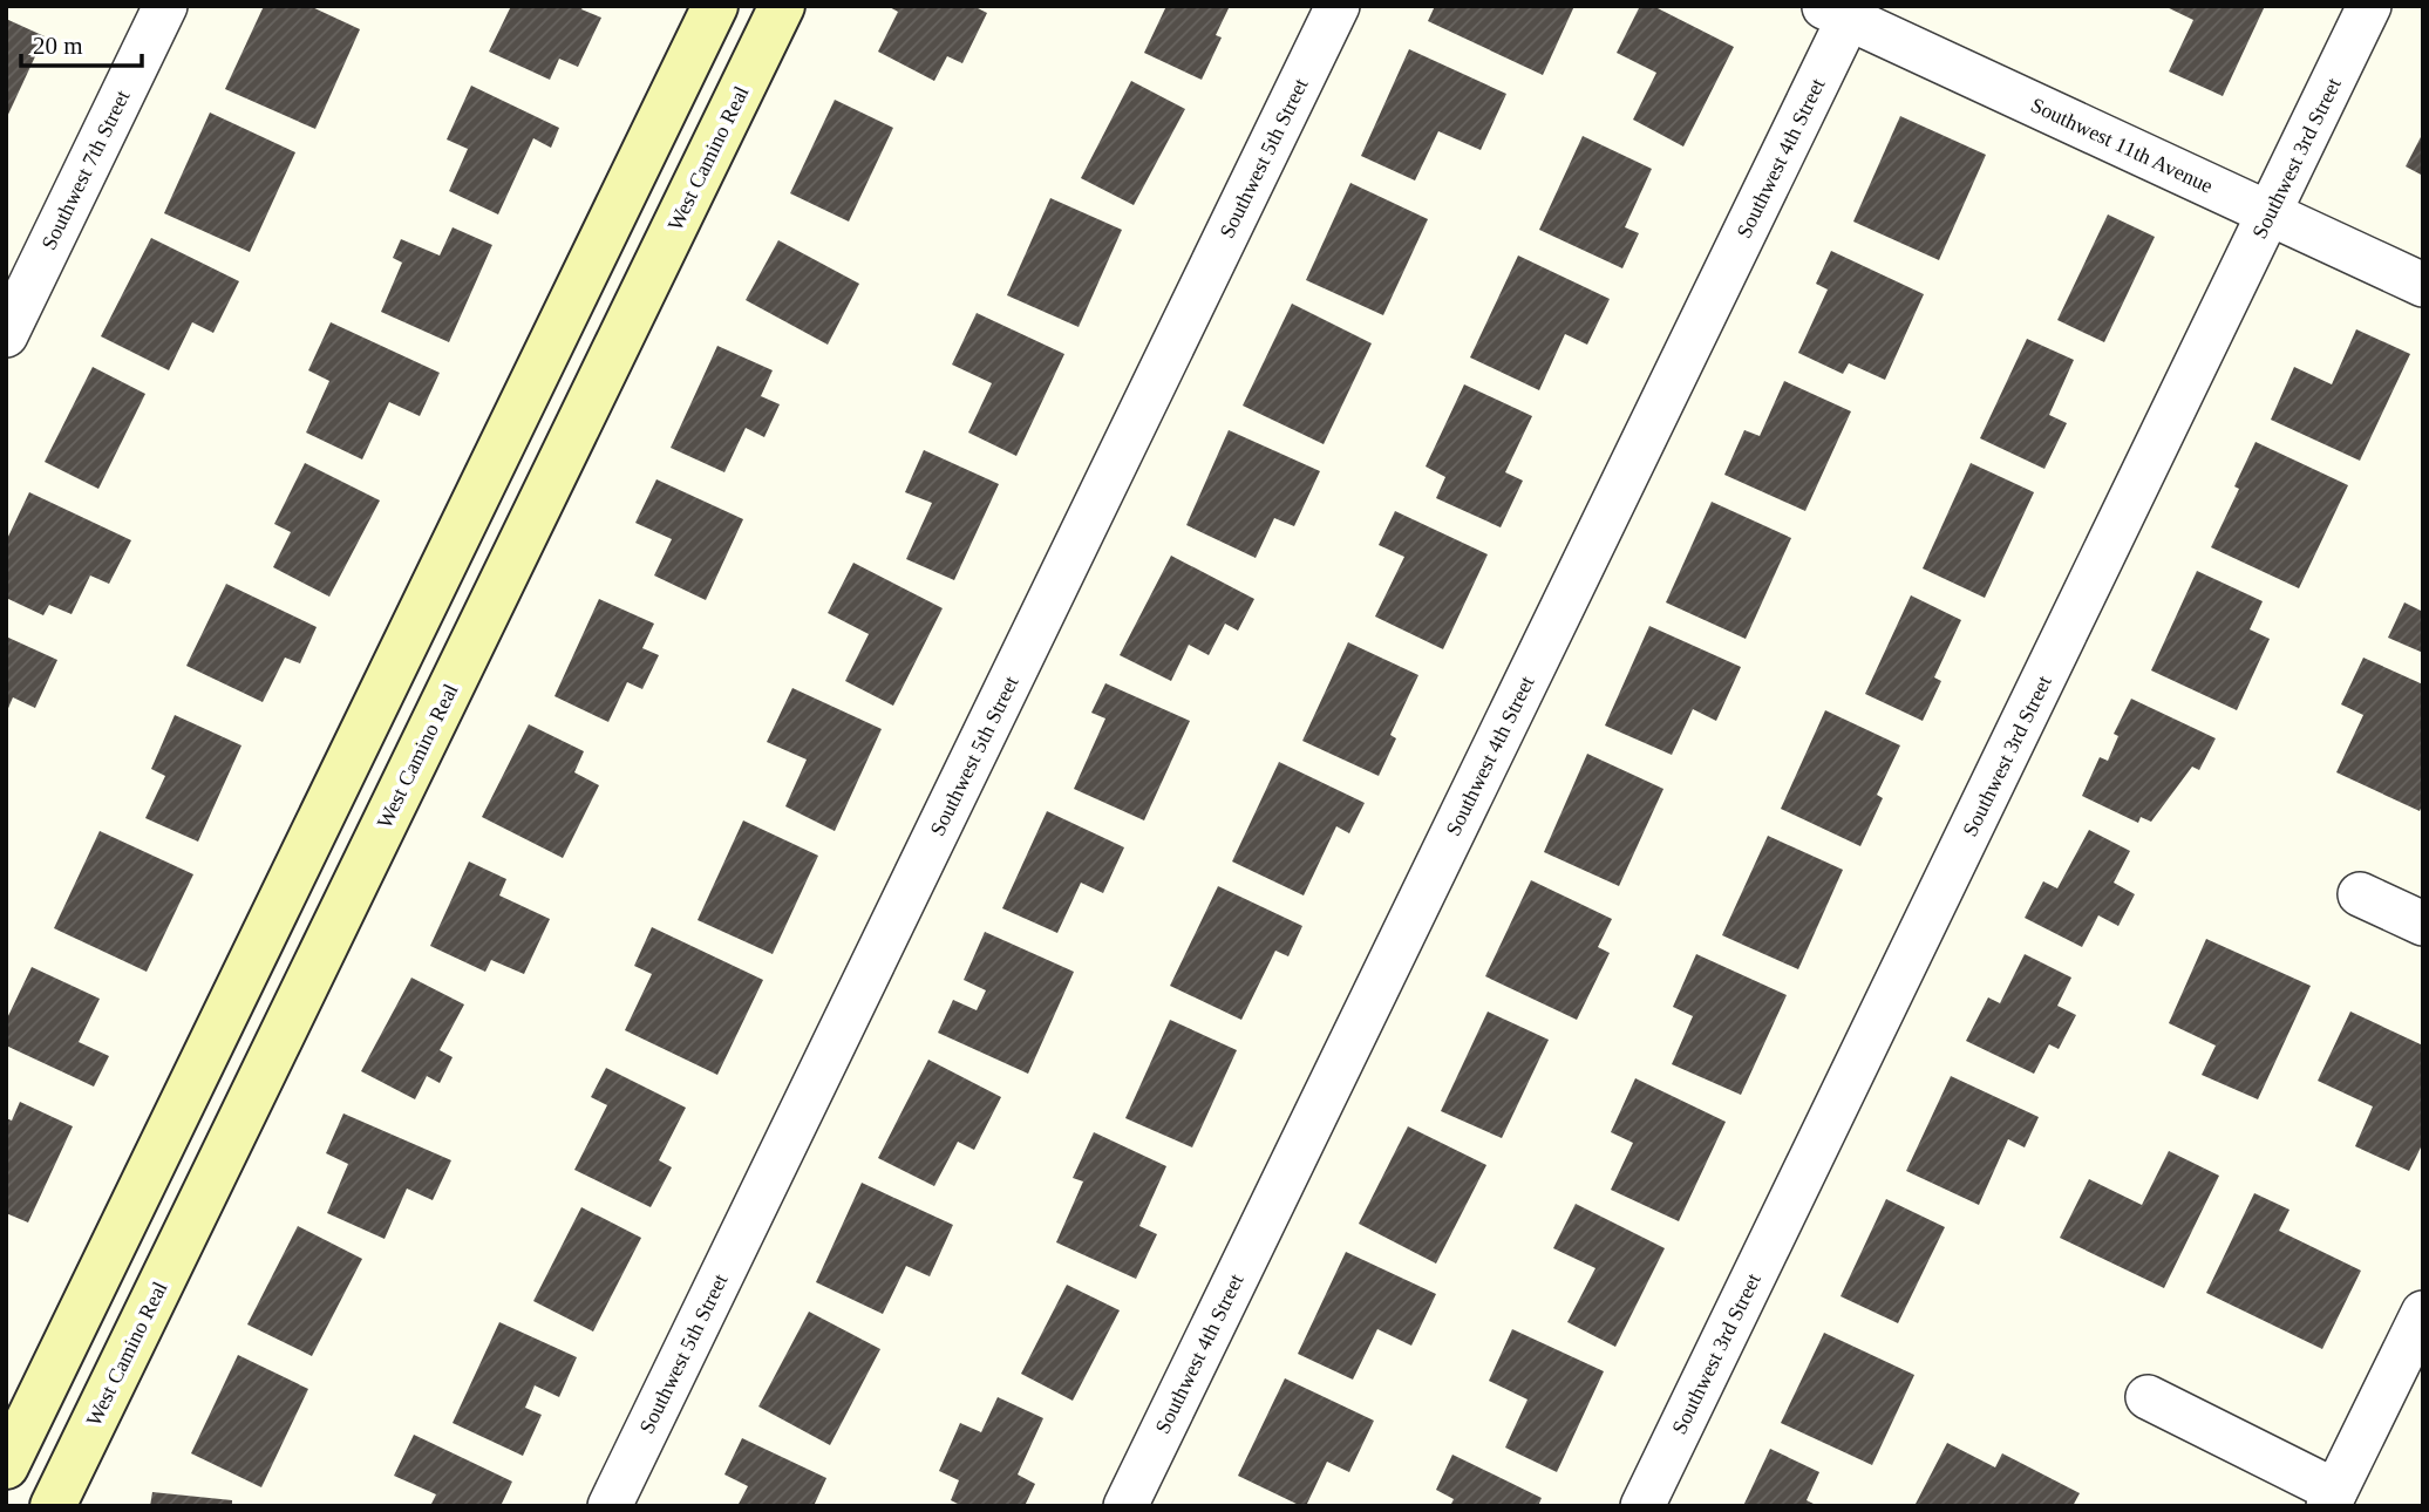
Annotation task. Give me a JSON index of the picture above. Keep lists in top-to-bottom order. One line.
{"streets":{"street":["Southwest 11th Avenue","West Camino Real","Southwest 5th Street","Southwest 4th Street","Southwest 3rd Street","Southwest 7th Street"]},"crossings":[["Southwest 11th Avenue","Southwest 4th Street"],["Southwest 11th Avenue","Southwest 3rd Street"]],"scale_bar":"20 m"}
